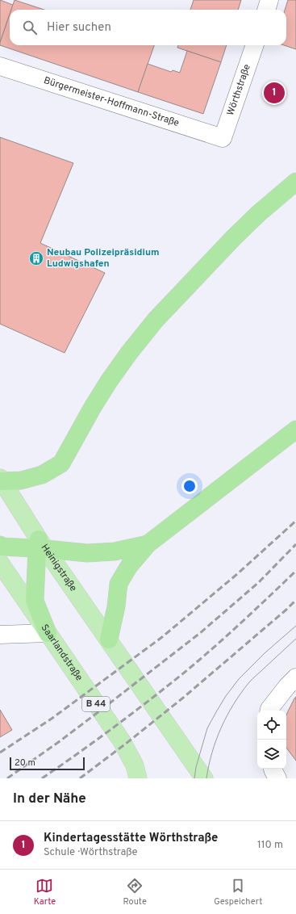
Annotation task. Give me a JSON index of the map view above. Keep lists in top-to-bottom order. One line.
{"streets":{"main road":["Heinigstraße","Saarlandstraße","B 44"],"street":["Wörthstraße","Bürgermeister-Hoffmann-Straße"]},"crossings":[["Wörthstraße","Bürgermeister-Hoffmann-Straße"]],"places":{"building":["Neubau Polizeipräsidium Ludwigshafen"]},"scale_bar":"20 m","page":{"search":"Hier suchen","pins":"1","scale":"20 m","heading":"In der Nähe","list":[{"mark":"1","name":"Kindertagesstätte Wörthstraße","note":"Schule · Wörthstraße","value":"110 m"}],"nav":["Karte","Route","Gespeichert"]}}
